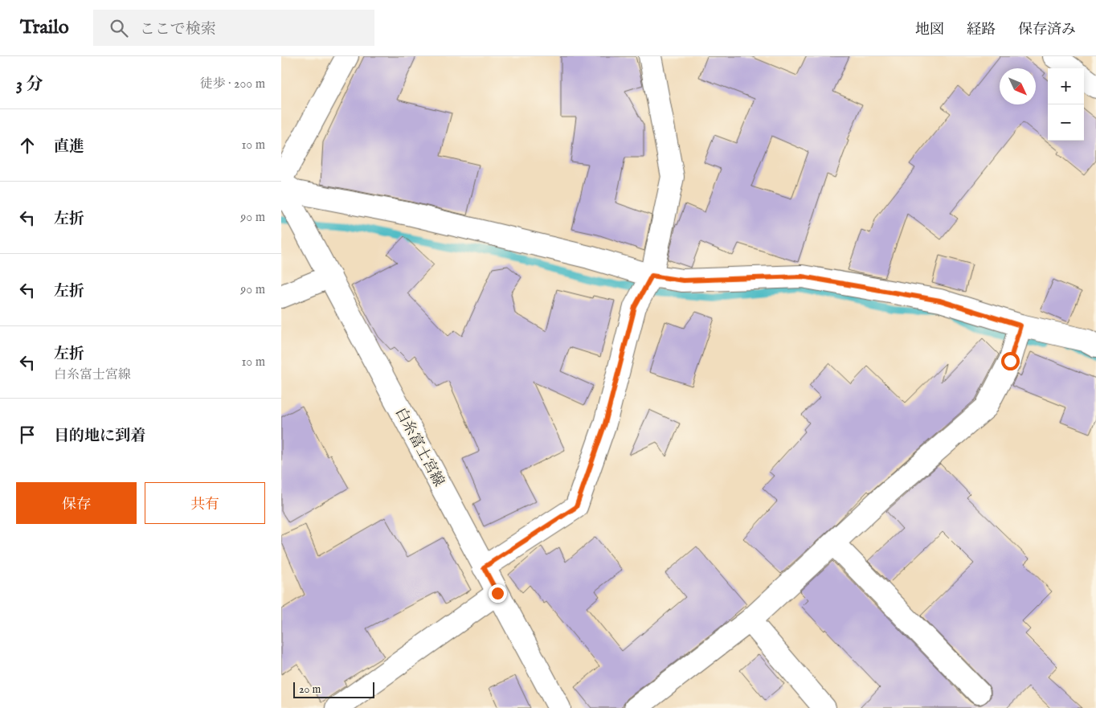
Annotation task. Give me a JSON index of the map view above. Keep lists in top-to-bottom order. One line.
{"streets":{"street":["白糸富士宮線"]},"scale_bar":"20 m","north":"bottom right","page":{"header":"Trailo","search":"ここで検索","nav":["地図","経路","保存済み"],"heading":["3 分","徒歩 · 200 m"],"map_buttons":["+","−"],"list":[["直進","10 m"],["左折","90 m"],["左折","90 m"],["左折","白糸富士宮線","10 m"],"目的地に到着"],"buttons":["保存","共有"],"scale":"20 m"}}
